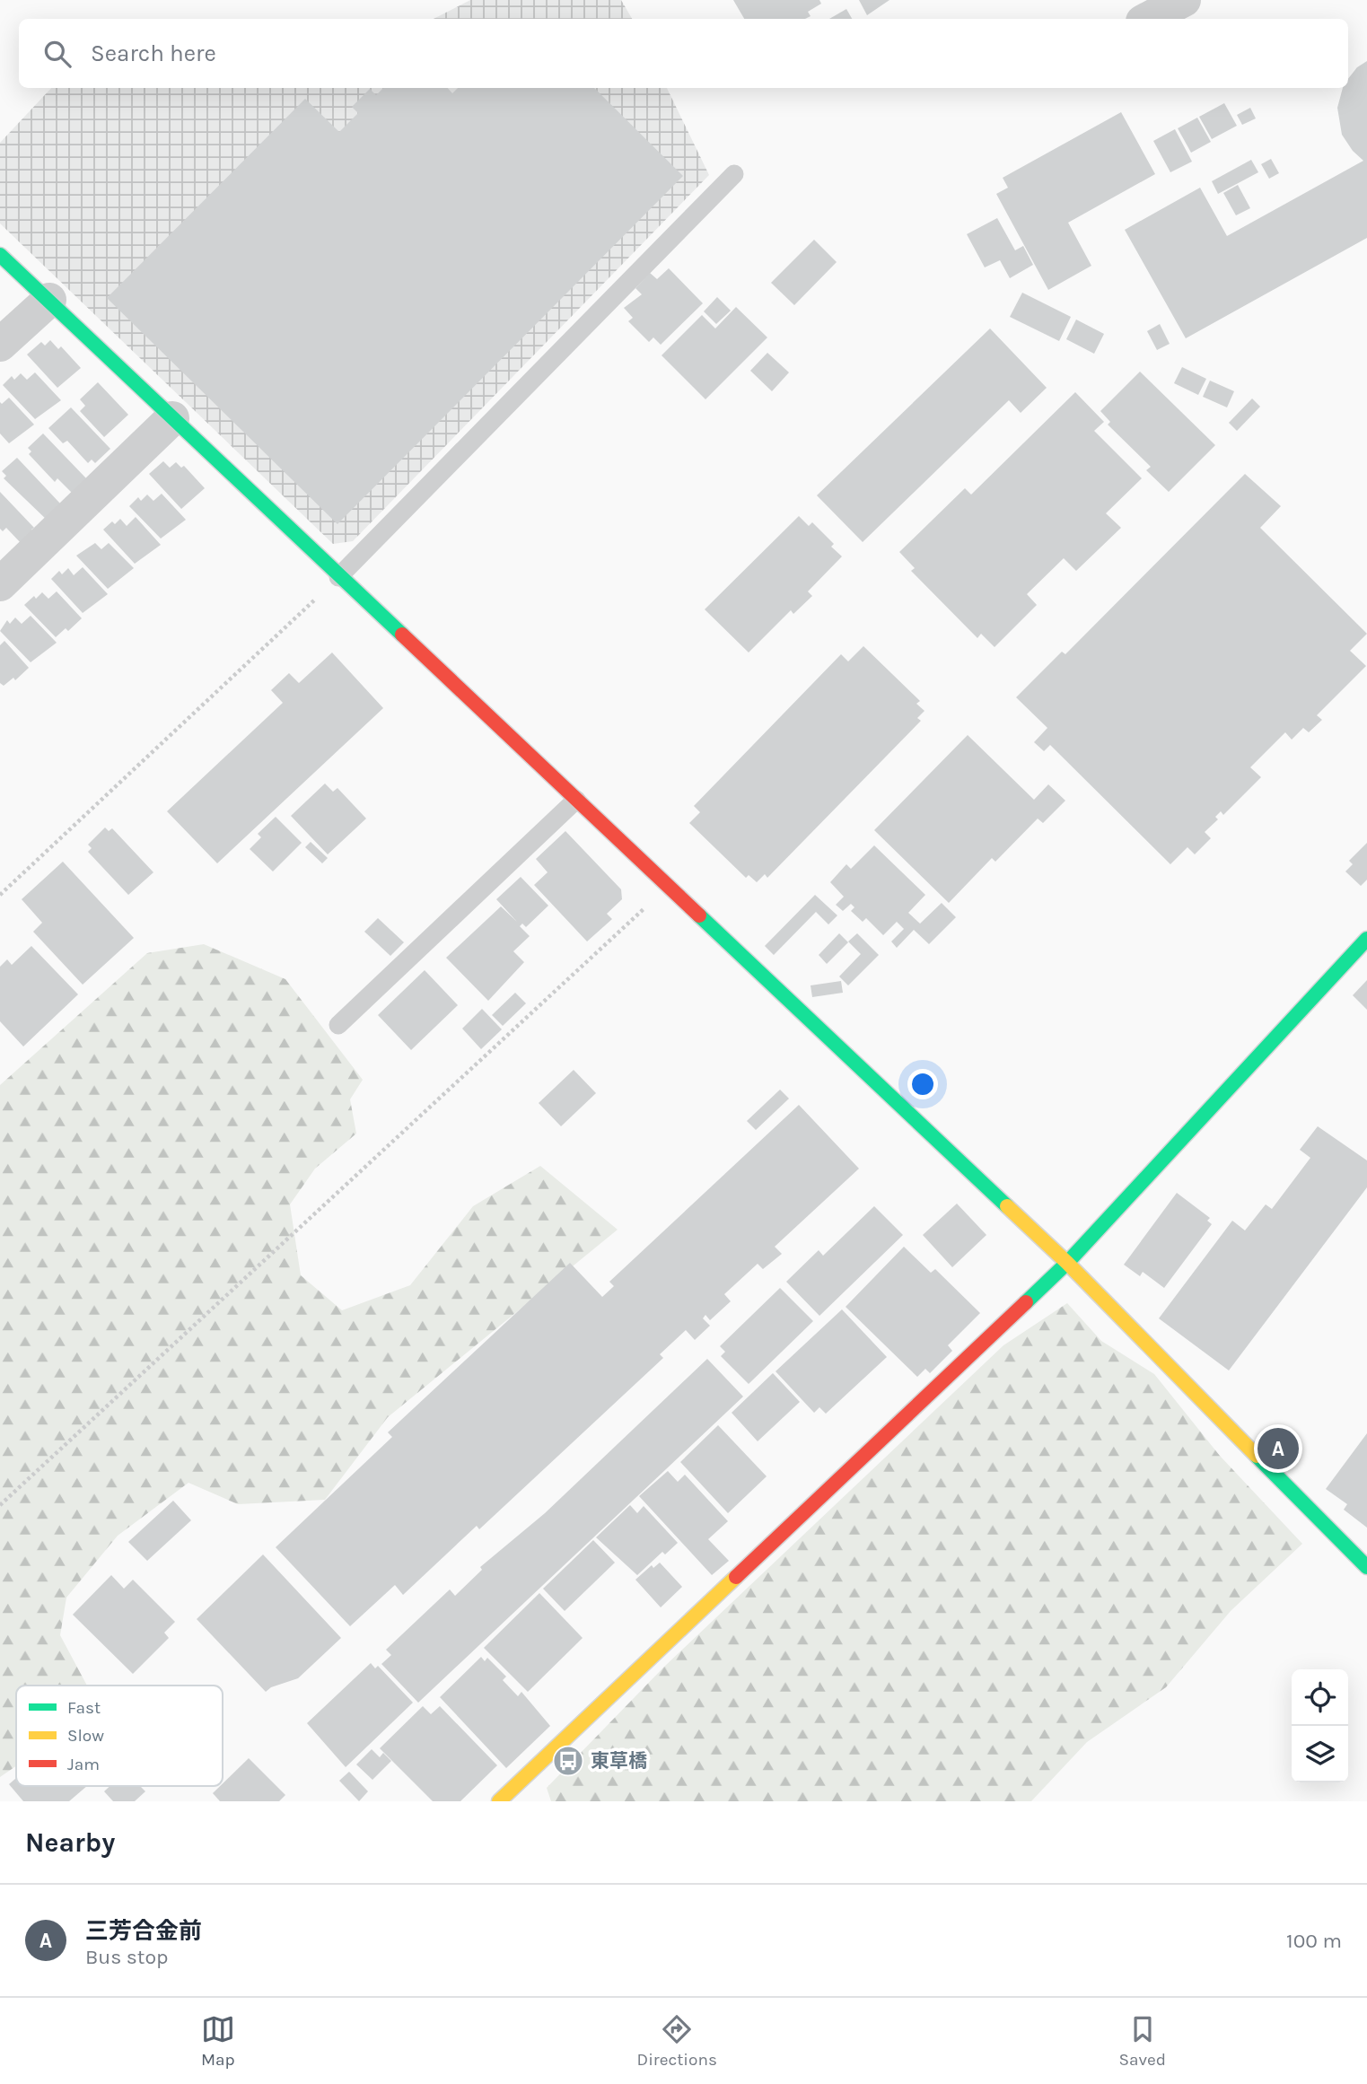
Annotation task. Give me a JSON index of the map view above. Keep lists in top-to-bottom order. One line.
{"places":{"bus stop":["東草橋"]},"legend":["Fast","Slow","Jam"],"page":{"search":"Search here","pins":"A","heading":"Nearby","list":[{"mark":"A","name":"三芳合金前","note":"Bus stop","value":"100 m"}],"nav":["Map","Directions","Saved"]}}
